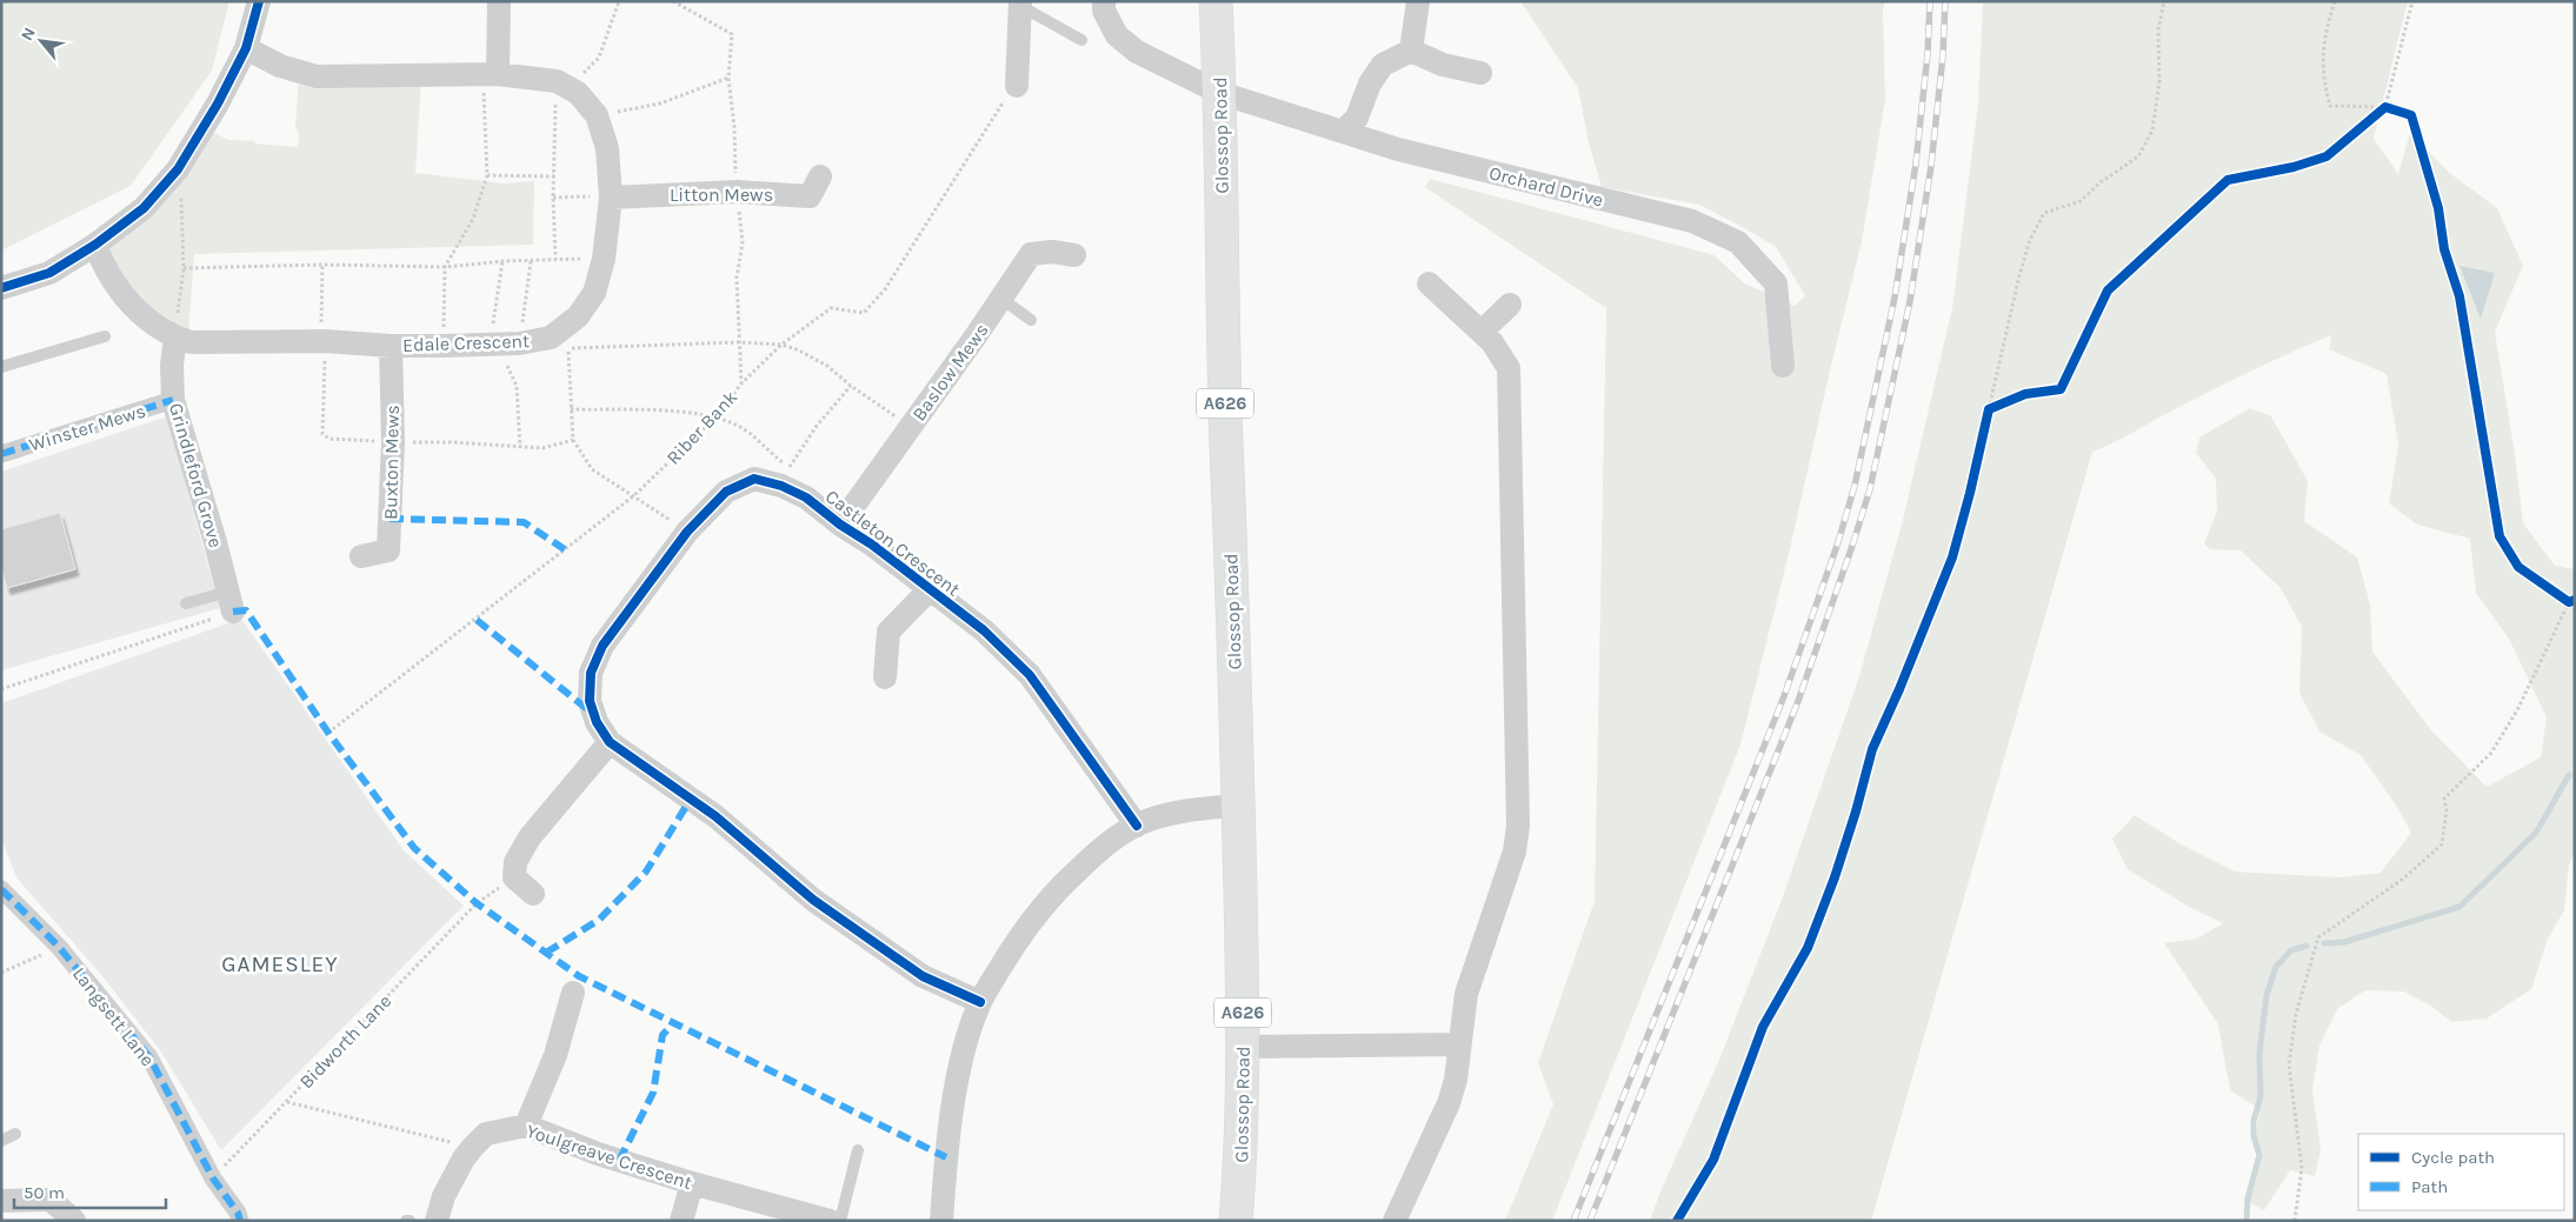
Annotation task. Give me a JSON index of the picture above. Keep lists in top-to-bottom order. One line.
{"streets":{"main road":["Glossop Road","A626"],"street":["Orchard Drive","Litton Mews","Edale Crescent","Baslow Mews","Winster Mews","Buxton Mews","Grindleford Grove","Castleton Crescent","Langsett Lane","Youlgreave Crescent"],"path":["Riber Bank","Bidworth Lane"]},"crossings":[["Glossop Road","Orchard Drive"],["Litton Mews","Edale Crescent"],["Edale Crescent","Buxton Mews"],["Edale Crescent","Grindleford Grove"],["Baslow Mews","Castleton Crescent"],["Winster Mews","Grindleford Grove"],["Langsett Lane","Bidworth Lane"]],"districts":["GAMESLEY"],"legend":["Cycle path","Path"],"scale_bar":"50 m","north":"top left"}
